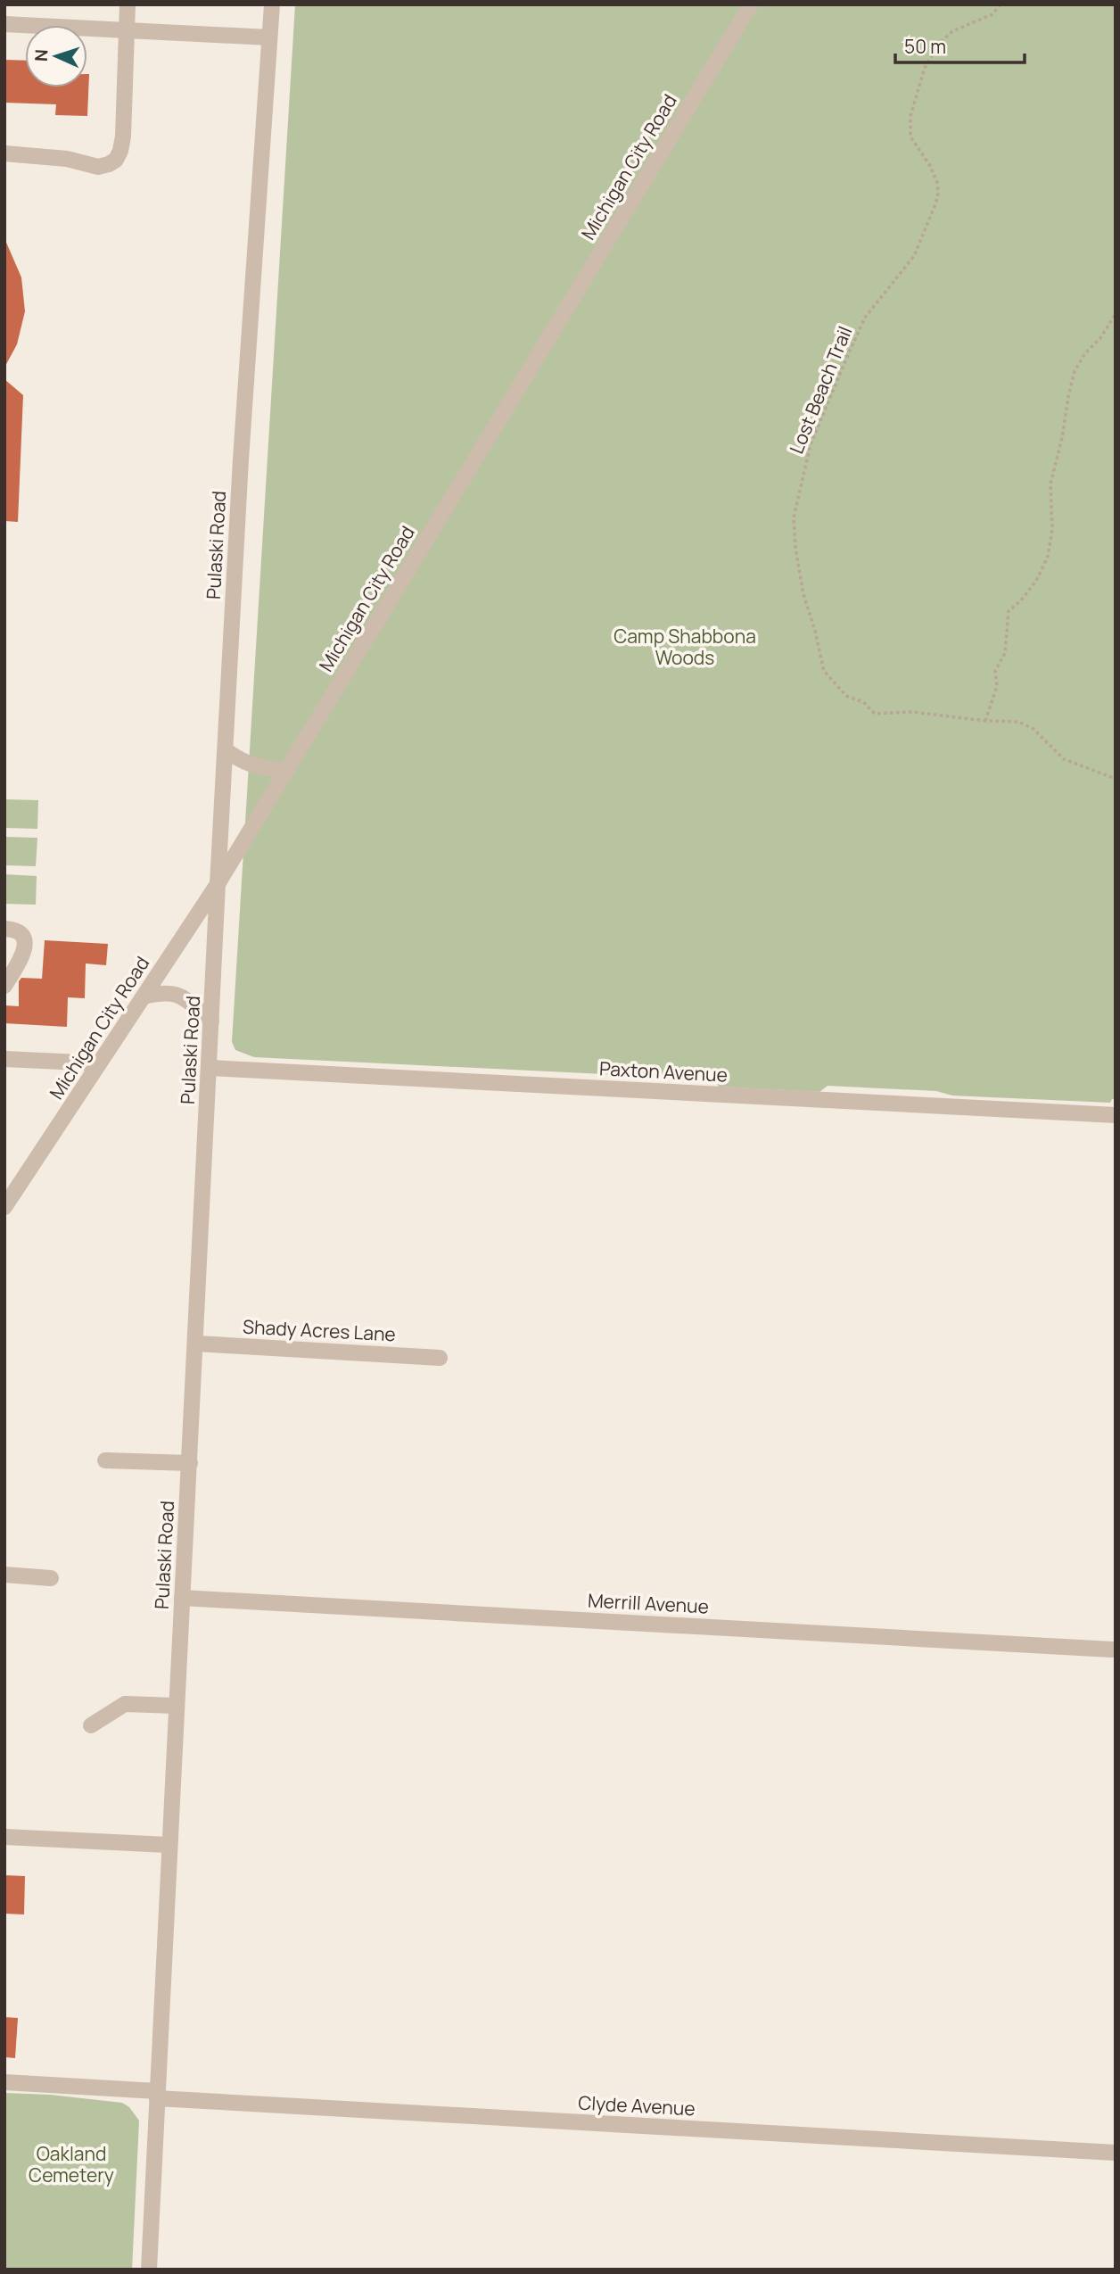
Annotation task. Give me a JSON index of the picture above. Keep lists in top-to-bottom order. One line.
{"streets":{"street":["Michigan City Road","Pulaski Road","Paxton Avenue","Shady Acres Lane","Merrill Avenue","Clyde Avenue"],"path":["Lost Beach Trail"]},"crossings":[["Michigan City Road","Pulaski Road"],["Pulaski Road","Paxton Avenue"],["Pulaski Road","Shady Acres Lane"],["Pulaski Road","Merrill Avenue"],["Pulaski Road","Clyde Avenue"]],"parks":["Camp Shabbona Woods","Oakland Cemetery"],"scale_bar":"50 m","north":"left"}
